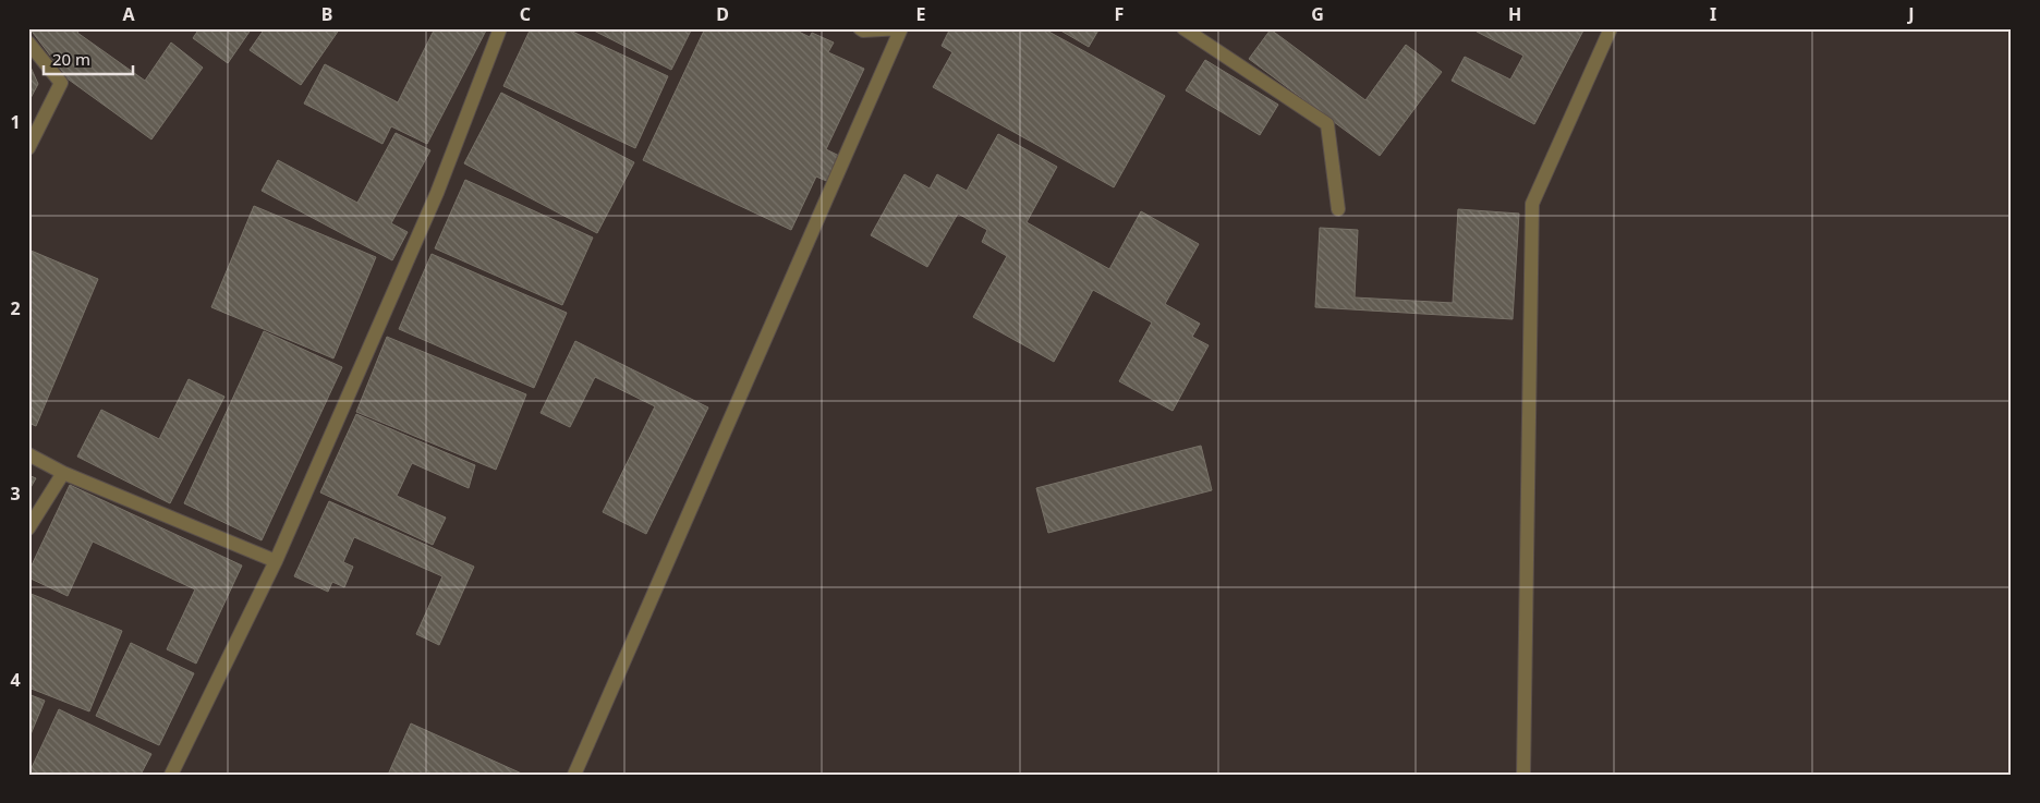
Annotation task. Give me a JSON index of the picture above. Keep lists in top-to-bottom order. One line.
{"scale_bar":"20 m","grid":{"columns":["A","B","C","D","E","F","G","H","I","J"],"rows":["1","2","3","4"]}}
